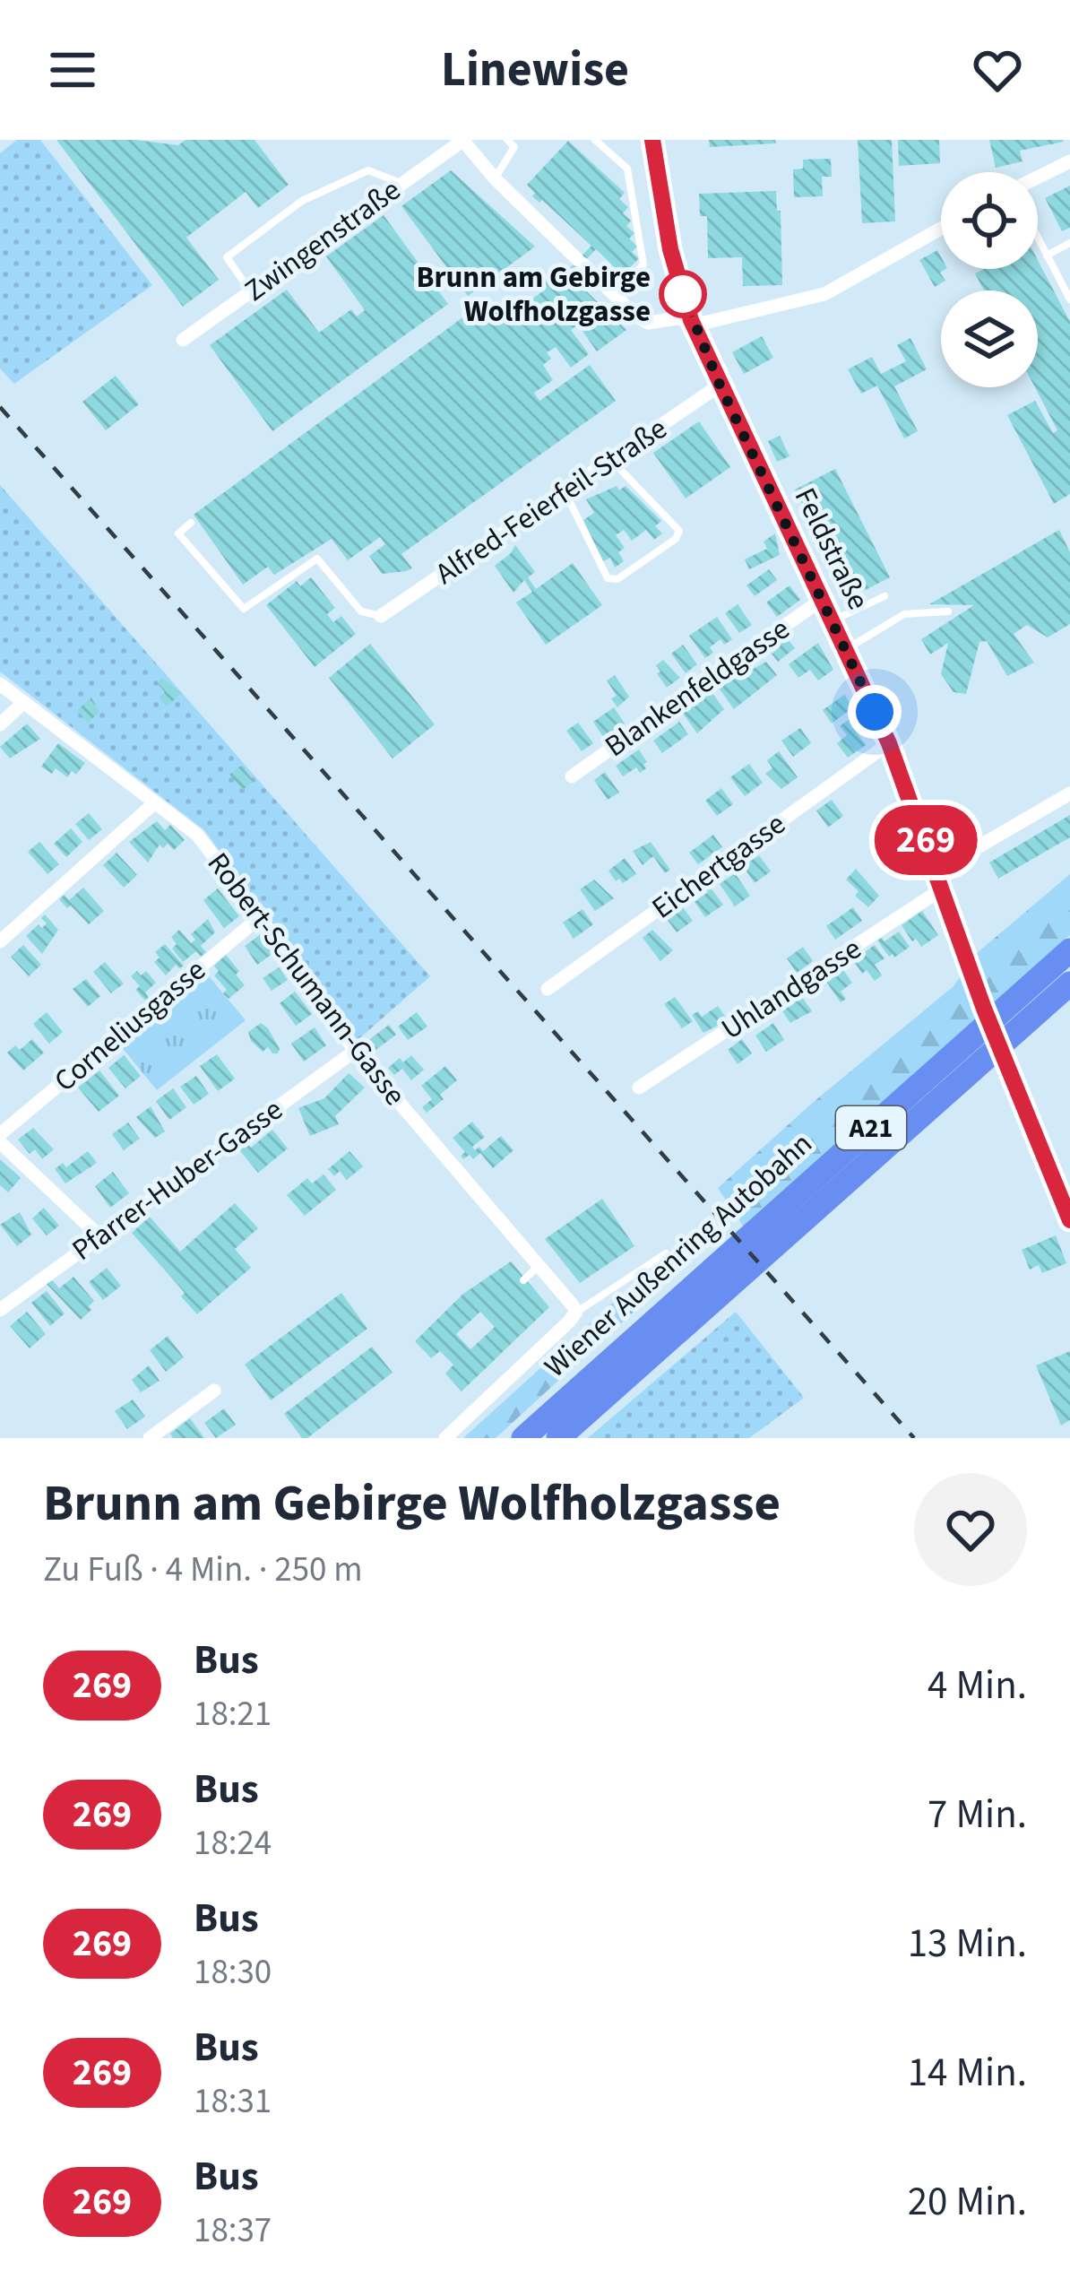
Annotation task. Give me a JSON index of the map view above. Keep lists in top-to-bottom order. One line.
{"streets":{"highway":["A21","Wiener Außenring Autobahn"],"main road":["Feldstraße"],"street":["Zwingenstraße","Alfred-Feierfeil-Straße","Blankenfeldgasse","Eichertgasse","Robert-Schumann-Gasse","Uhlandgasse","Corneliusgasse","Pfarrer-Huber-Gasse"]},"crossings":[["Alfred-Feierfeil-Straße","Feldstraße"],["Feldstraße","Blankenfeldgasse"],["Feldstraße","Eichertgasse"],["Feldstraße","Uhlandgasse"],["Robert-Schumann-Gasse","Corneliusgasse"],["Robert-Schumann-Gasse","Pfarrer-Huber-Gasse"]],"places":["Brunn am Gebirge Wolfholzgasse"],"lines":["bus line 269"],"page":{"header":"Linewise","on_map":"269","heading":["Brunn am Gebirge Wolfholzgasse","Zu Fuß · 4 Min. · 250 m"],"list":[{"mark":"269","name":"Bus","note":"18:21","value":"4 Min."},{"mark":"269","name":"Bus","note":"18:24","value":"7 Min."},{"mark":"269","name":"Bus","note":"18:30","value":"13 Min."},{"mark":"269","name":"Bus","note":"18:31","value":"14 Min."},{"mark":"269","name":"Bus","note":"18:37","value":"20 Min."}]}}
